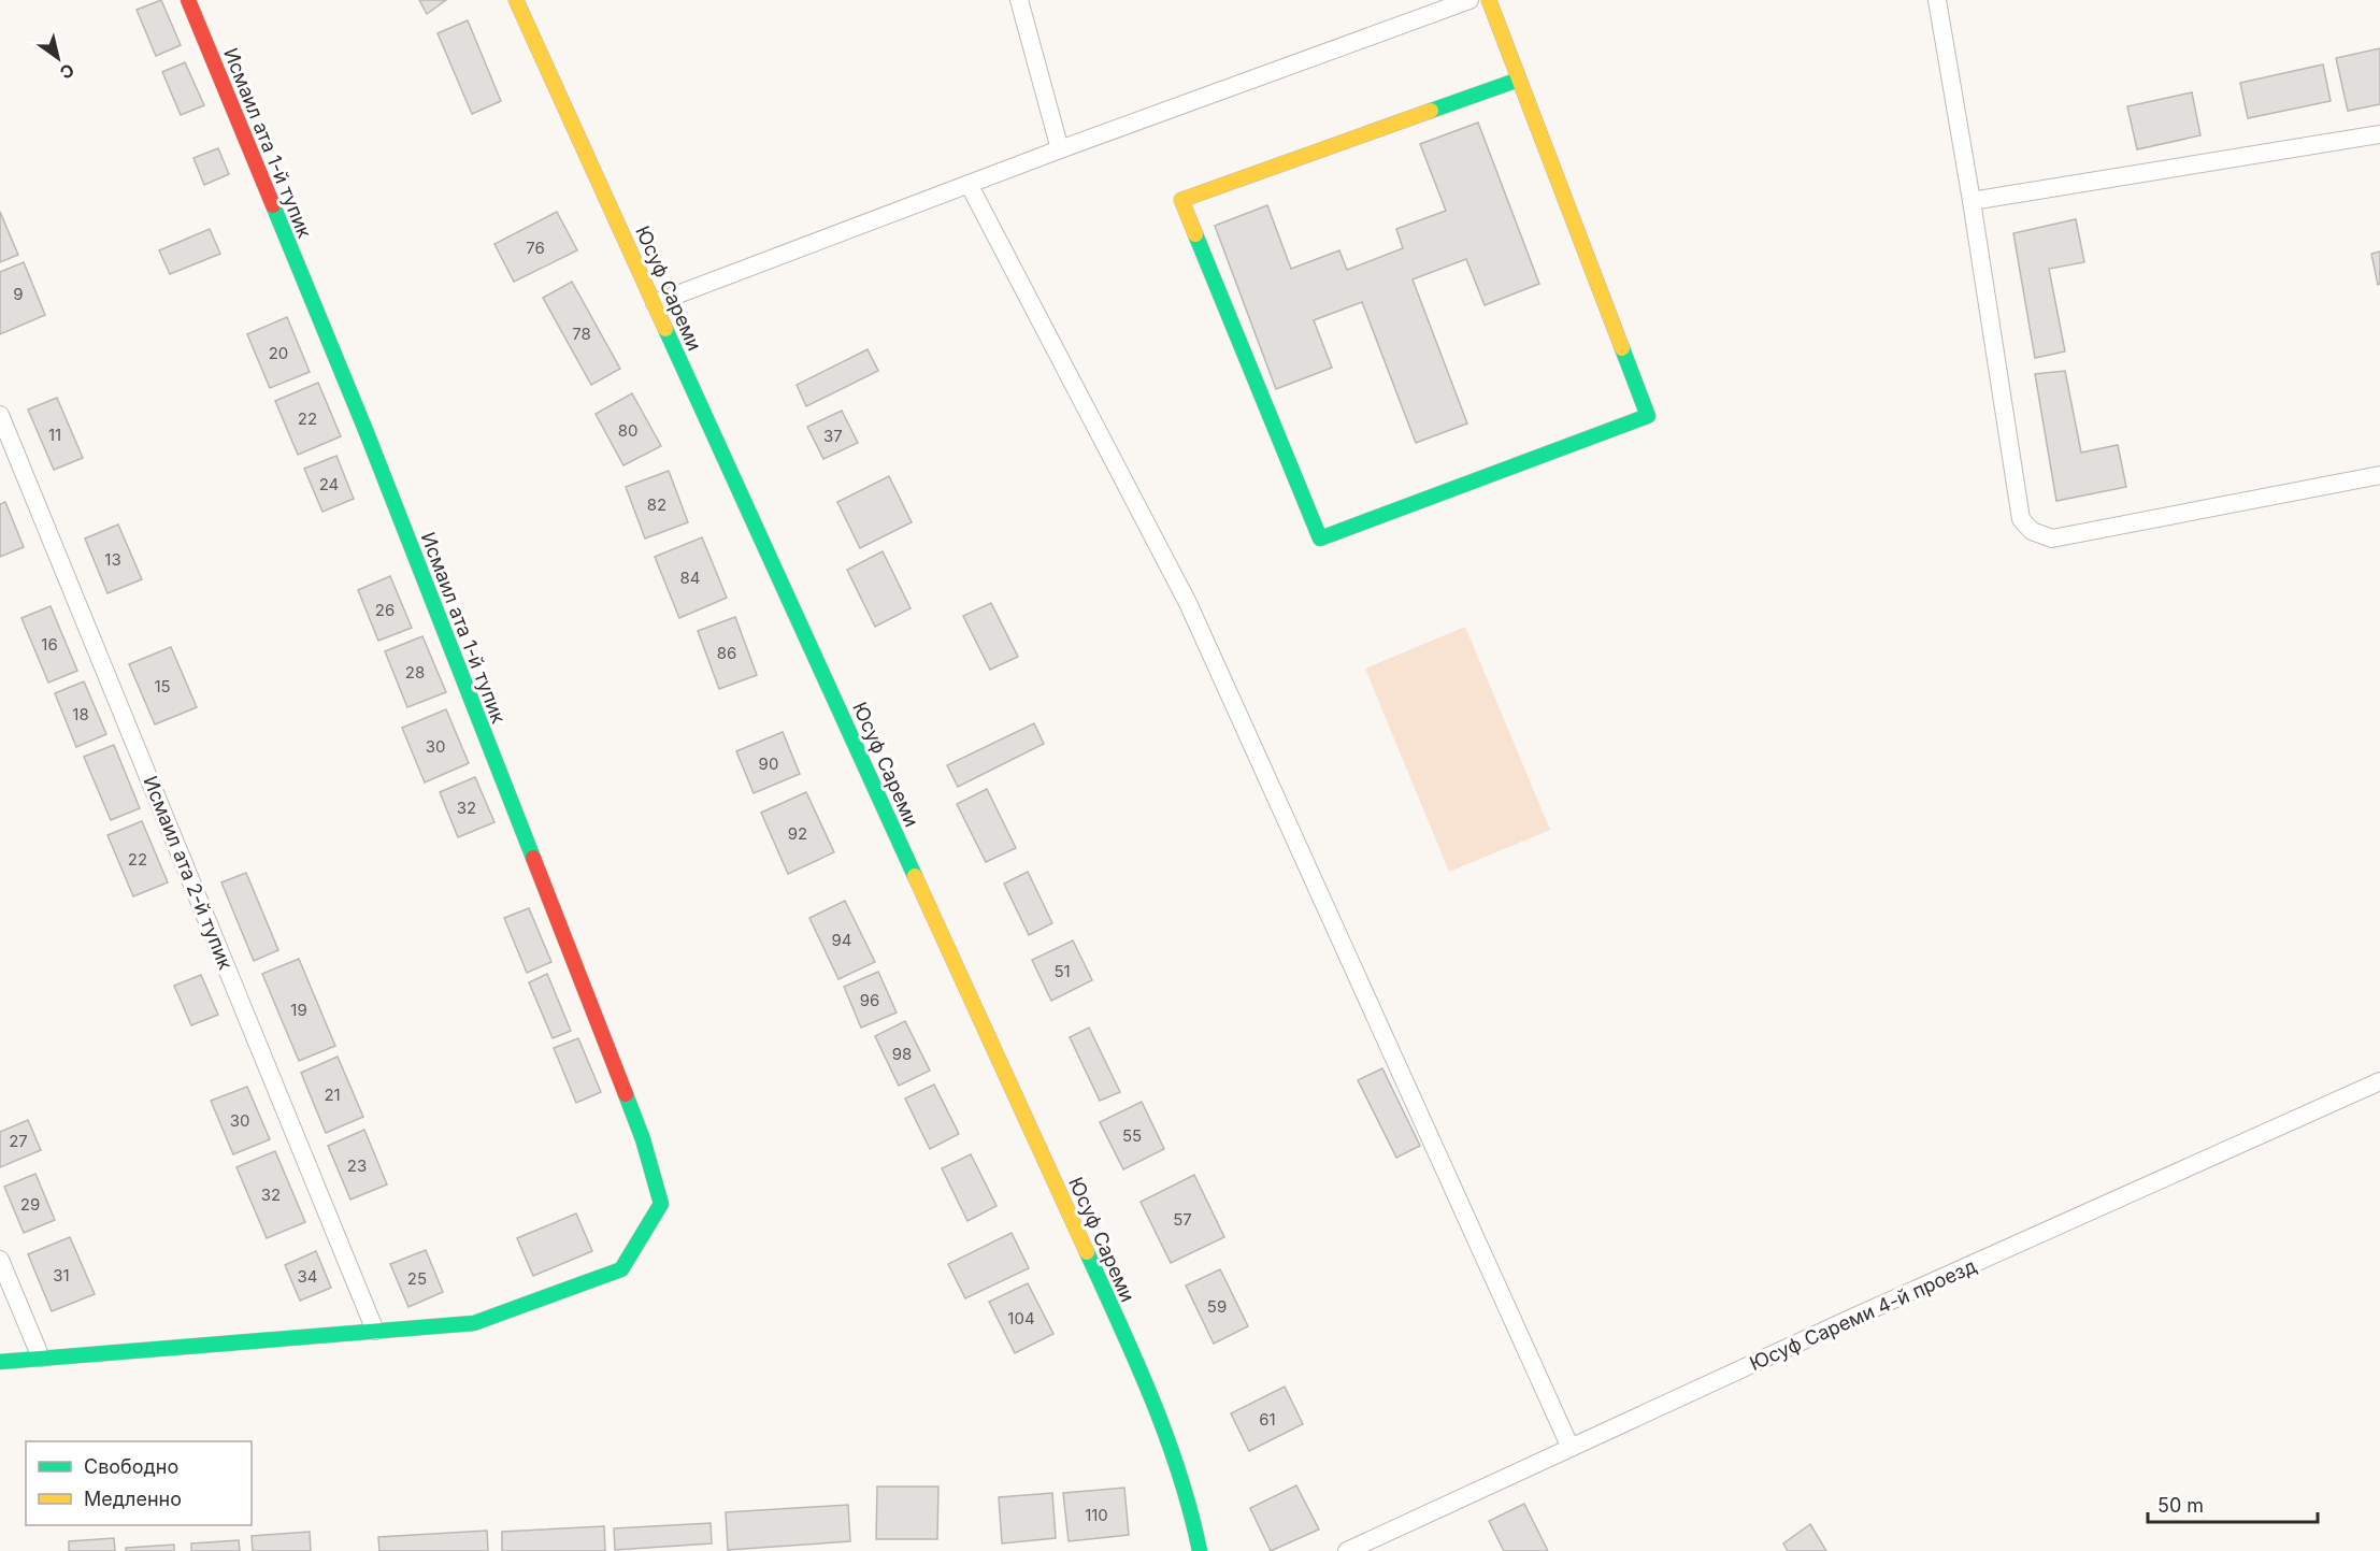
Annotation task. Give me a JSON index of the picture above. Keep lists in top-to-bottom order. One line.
{"streets":{"street":["Исмаил ата 1-й тупик","Юсуф Сареми","Исмаил ата 2-й тупик","Юсуф Сареми 4-й проезд"]},"crossings":[["Исмаил ата 1-й тупик","Исмаил ата 2-й тупик"]],"house_numbers":["76","9","78","20","22","80","11","37","24","82","13","84","26","16","86","28","15","18","30","90","32","92","22","94","51","96","19","98","21","30","55","27","23","32","29","57","31","34","25","59","104","61","110"],"legend":["Свободно","Медленно"],"scale_bar":"50 m","north":"bottom right"}
